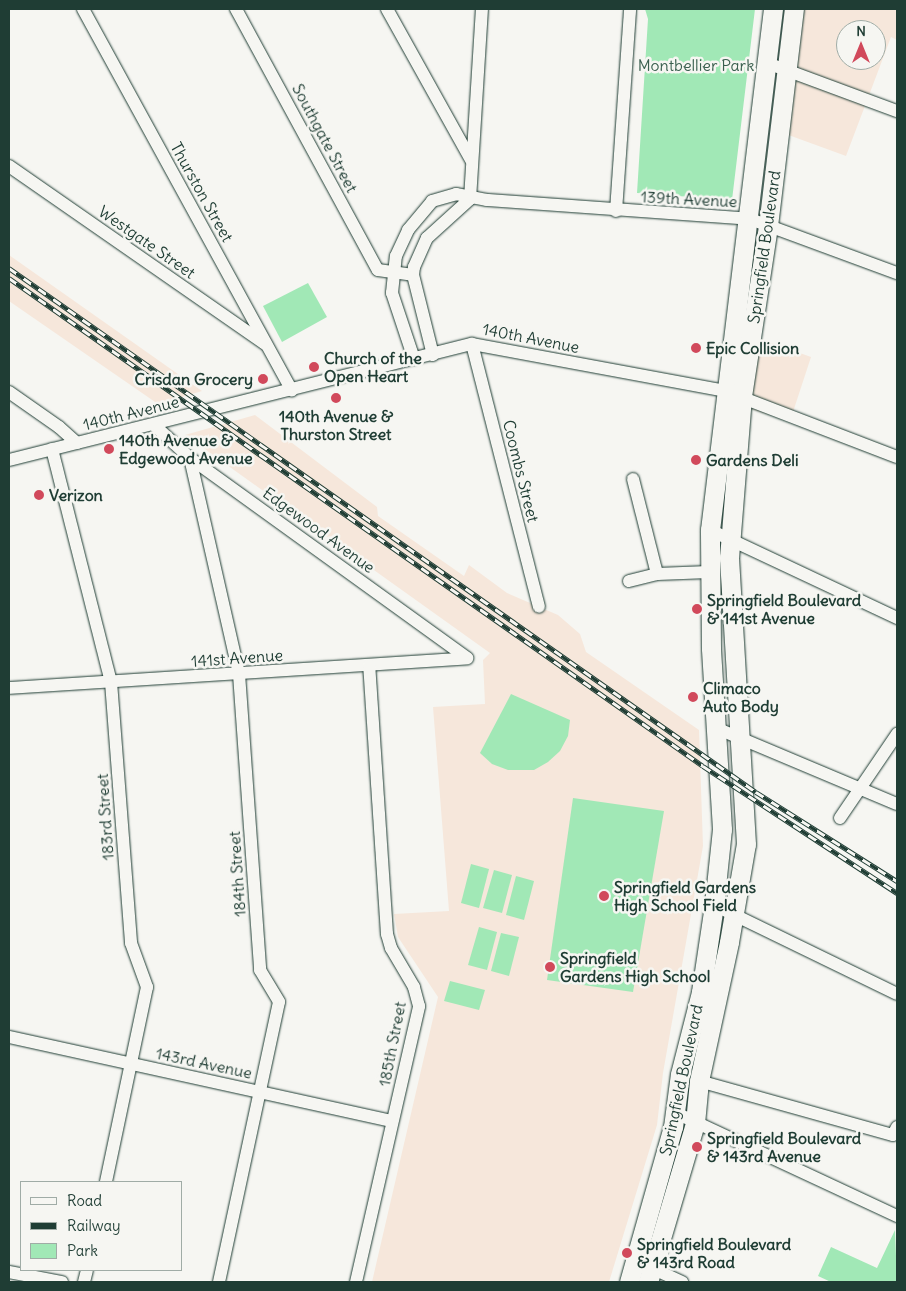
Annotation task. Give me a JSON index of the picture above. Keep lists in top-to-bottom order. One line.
{"streets":{"main road":["Springfield Boulevard"],"street":["Southgate Street","Thurston Street","139th Avenue","Westgate Street","140th Avenue","Coombs Street","Edgewood Avenue","141st Avenue","183rd Street","184th Street","185th Street","143rd Avenue"]},"crossings":[["Southgate Street","139th Avenue"],["Thurston Street","Westgate Street"],["Thurston Street","140th Avenue"],["139th Avenue","Springfield Boulevard"],["Springfield Boulevard","140th Avenue"],["140th Avenue","Coombs Street"],["140th Avenue","Edgewood Avenue"],["140th Avenue","183rd Street"],["Edgewood Avenue","141st Avenue"],["Edgewood Avenue","184th Street"],["141st Avenue","183rd Street"],["141st Avenue","184th Street"],["141st Avenue","185th Street"],["183rd Street","143rd Avenue"],["184th Street","143rd Avenue"],["185th Street","143rd Avenue"]],"parks":["Montbellier Park"],"places":["Epic Collision","Church of the Open Heart","Crisdan Grocery","140th Avenue & Thurston Street","140th Avenue & Edgewood Avenue","Gardens Deli","Verizon","Springfield Boulevard & 141st Avenue","Climaco Auto Body","Springfield Gardens High School Field","Springfield Gardens High School","Springfield Boulevard & 143rd Avenue","Springfield Boulevard & 143rd Road"],"legend":["Road","Railway","Park"],"north":"top"}
